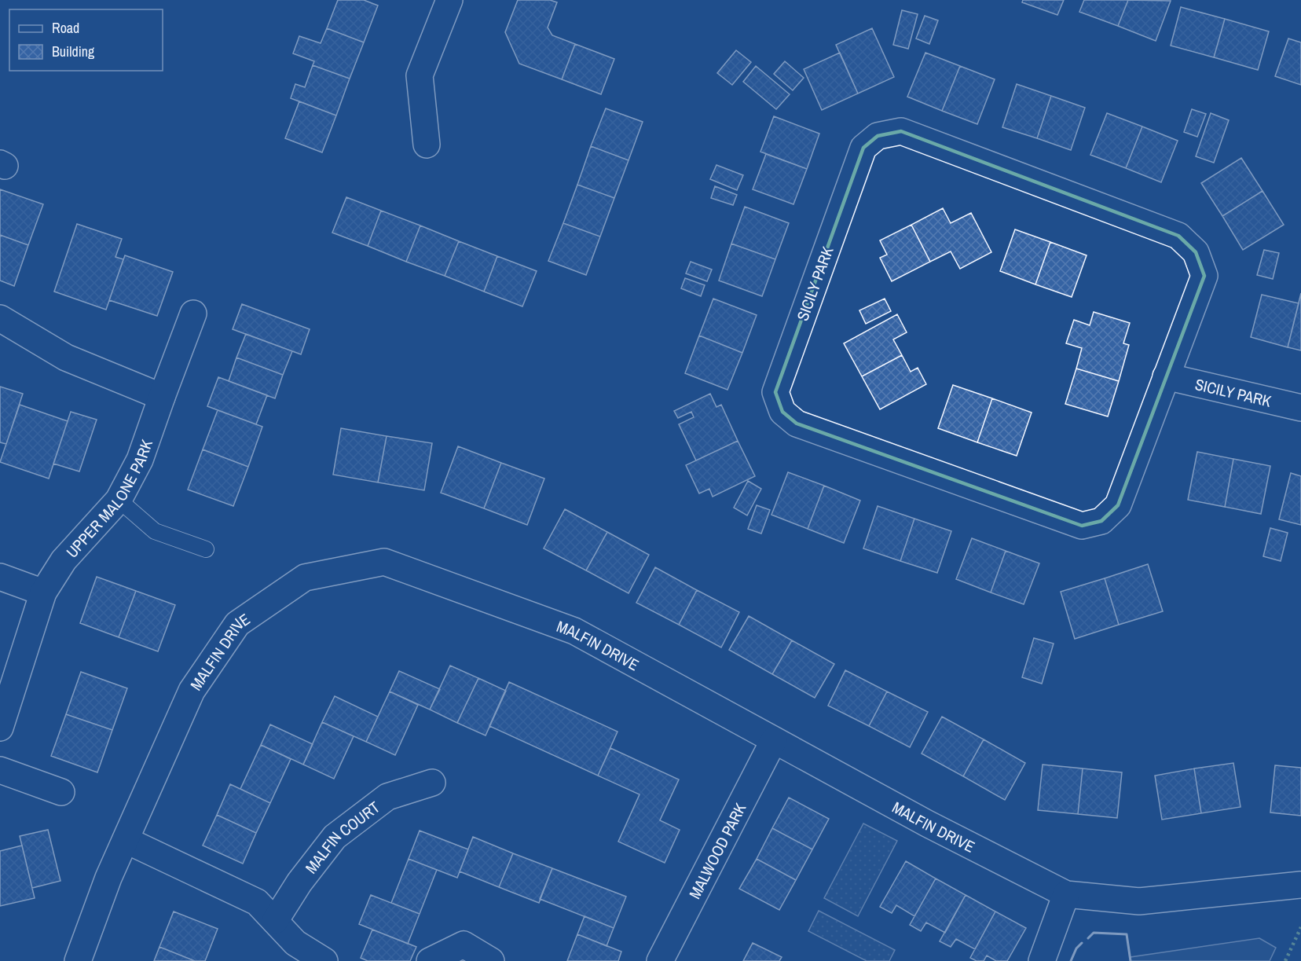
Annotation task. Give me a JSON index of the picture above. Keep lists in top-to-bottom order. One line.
{"streets":{"street":["SICILY PARK","UPPER MALONE PARK","MALFIN DRIVE","MALFIN COURT","MALWOOD PARK"]},"crossings":[["MALFIN DRIVE","MALWOOD PARK"]],"legend":["Road","Building"]}
